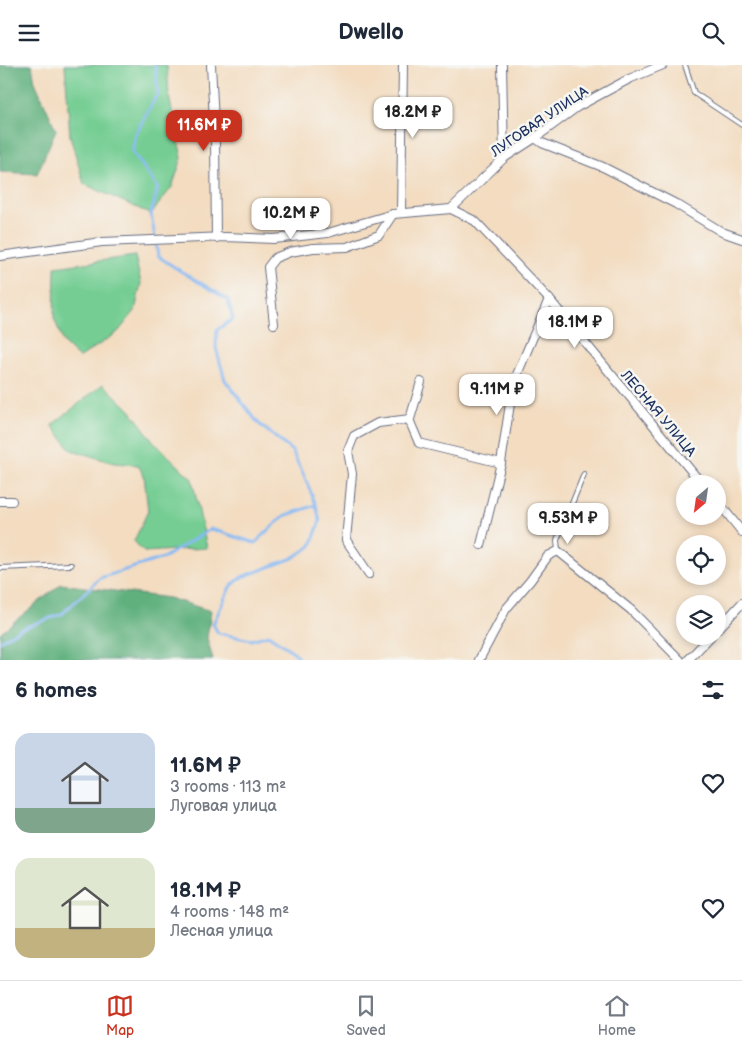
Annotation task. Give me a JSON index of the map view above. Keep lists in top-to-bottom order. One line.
{"streets":{"street":["ЛУГОВАЯ УЛИЦА","ЛЕСНАЯ УЛИЦА"]},"crossings":[["ЛУГОВАЯ УЛИЦА","ЛЕСНАЯ УЛИЦА"]],"north":"bottom left","page":{"header":"Dwello","price":["18.2M ₽","11.6M ₽","10.2M ₽","18.1M ₽","9.11M ₽","9.53M ₽"],"heading":"6 homes","list":[{"name":"11.6M ₽","note":"3 rooms · 113 m² · Луговая улица"},{"name":"18.1M ₽","note":"4 rooms · 148 m² · Лесная улица"}],"tabs":["Map","Saved","Home"]}}
